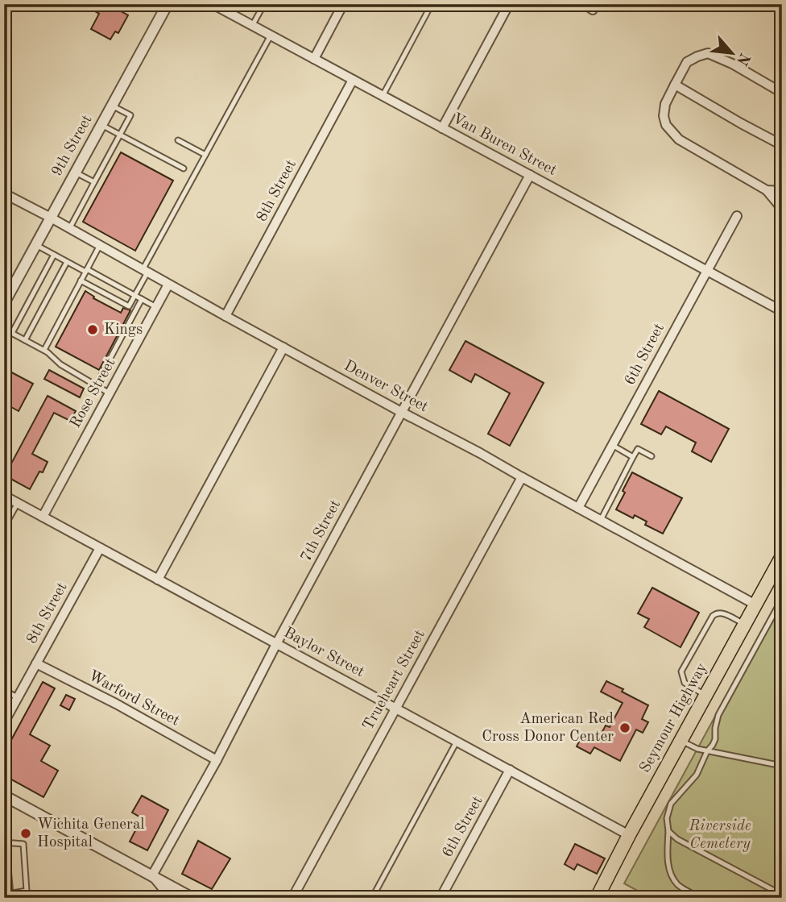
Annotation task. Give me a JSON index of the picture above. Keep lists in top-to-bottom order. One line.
{"streets":{"main road":["Seymour Highway"],"street":["Van Buren Street","9th Street","8th Street","6th Street","Denver Street","Rose Street","7th Street","Baylor Street","Trueheart Street","Warford Street"]},"crossings":[["Van Buren Street","8th Street"],["Van Buren Street","6th Street"],["Van Buren Street","7th Street"],["9th Street","Denver Street"],["8th Street","Denver Street"],["8th Street","Baylor Street"],["8th Street","Warford Street"],["6th Street","Denver Street"],["6th Street","Baylor Street"],["Denver Street","Rose Street"],["Denver Street","7th Street"],["Denver Street","Trueheart Street"],["Denver Street","Seymour Highway"],["Rose Street","Baylor Street"],["7th Street","Baylor Street"],["7th Street","Warford Street"],["Baylor Street","Trueheart Street"],["Baylor Street","Seymour Highway"]],"parks":["Riverside Cemetery"],"places":["Kings","American Red Cross Donor Center","Wichita General Hospital"],"north":"bottom right"}
